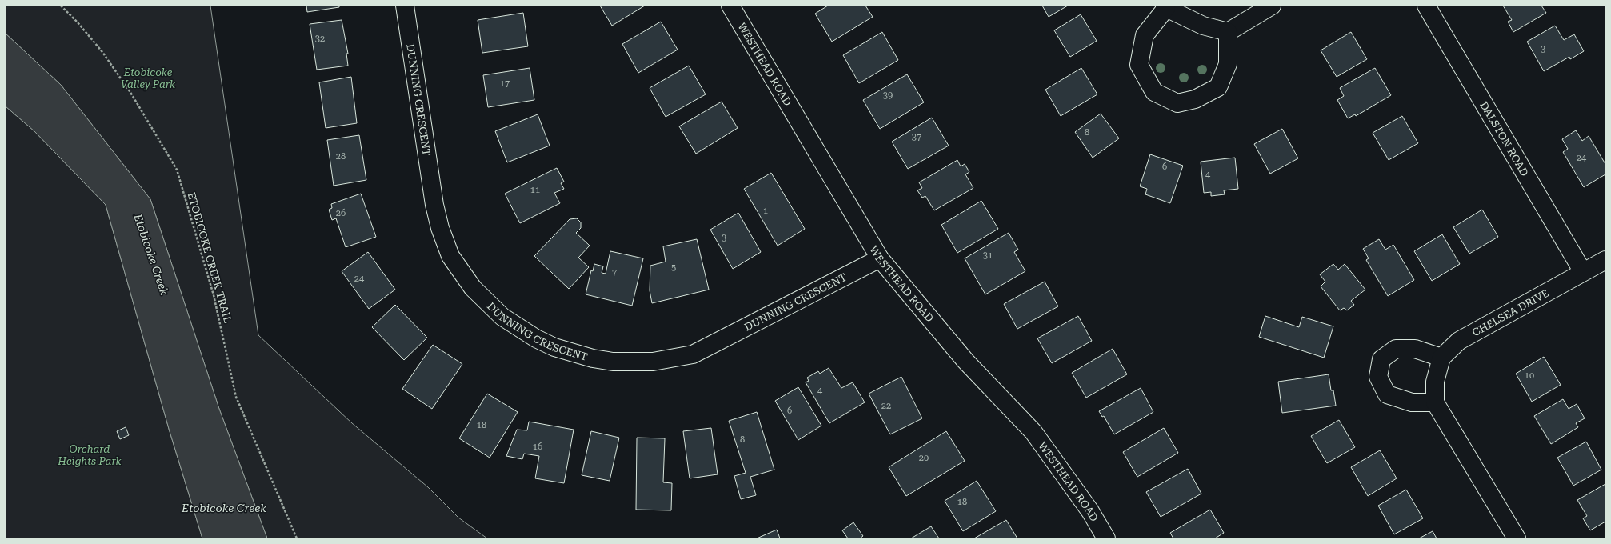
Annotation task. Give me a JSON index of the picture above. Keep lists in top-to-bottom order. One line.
{"streets":{"street":["WESTHEAD ROAD","DUNNING CRESCENT","DALSTON ROAD","CHELSEA DRIVE"],"path":["ETOBICOKE CREEK TRAIL"]},"crossings":[["WESTHEAD ROAD","DUNNING CRESCENT"],["DALSTON ROAD","CHELSEA DRIVE"]],"water":["Etobicoke Creek"],"parks":["Etobicoke Valley Park","Orchard Heights Park"],"house_numbers":["32","3","17","39","8","37","28","24","6","4","11","1","26","3","31","5","7","24","10","4","22","6","18","8","16","20","18"]}
